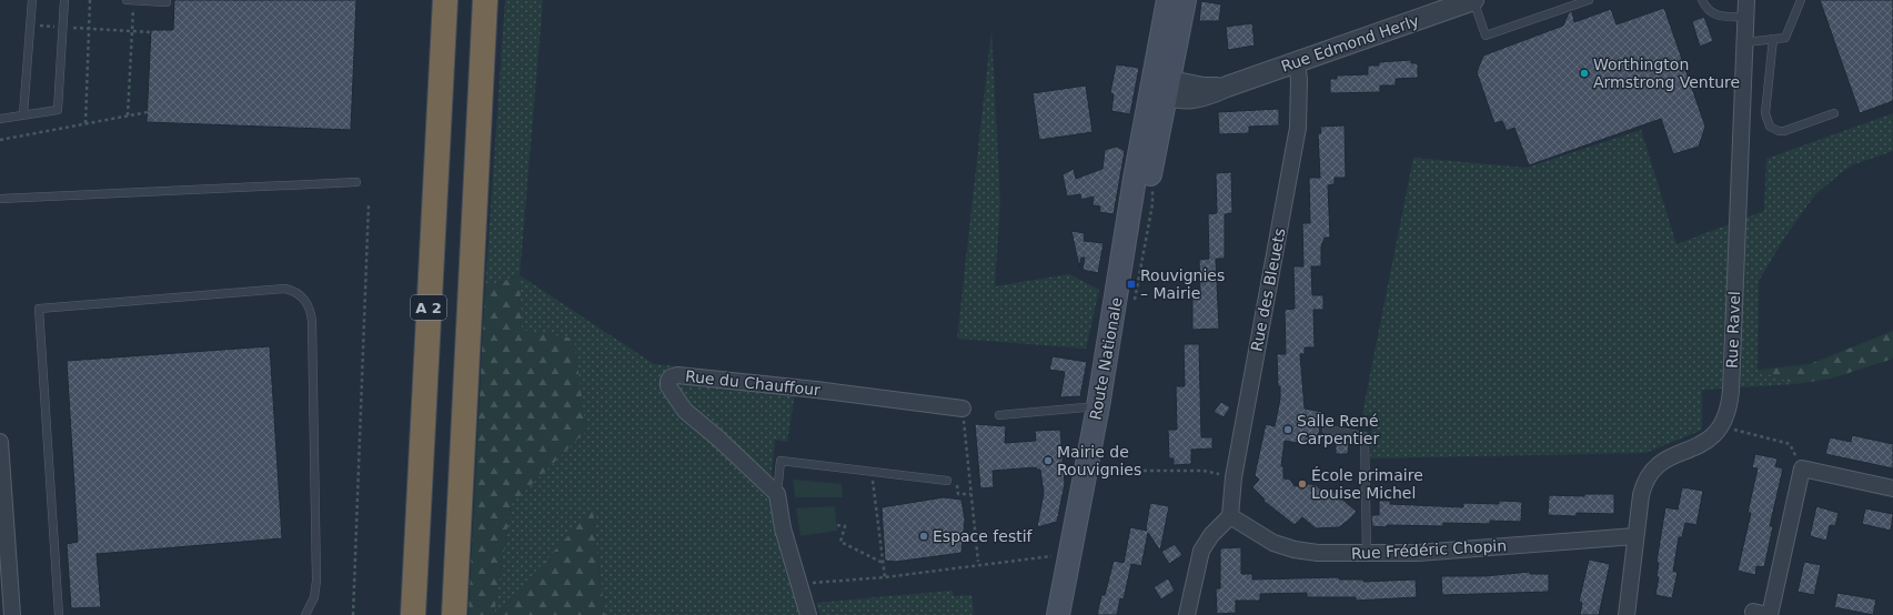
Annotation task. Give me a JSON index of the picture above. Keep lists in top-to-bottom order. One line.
{"streets":{"highway":["A 2"],"main road":["Route Nationale"],"street":["Rue Edmond Herly","Rue des Bleuets","Rue Ravel","Rue du Chauffour","Rue Frédéric Chopin"]},"crossings":[["Rue Edmond Herly","Rue des Bleuets"],["Rue Edmond Herly","Route Nationale"],["Rue des Bleuets","Rue Frédéric Chopin"],["Rue Ravel","Rue Frédéric Chopin"]],"places":{"other":["Worthington Armstrong Venture","Salle René Carpentier","Mairie de Rouvignies","École primaire Louise Michel","Espace festif"],"transit":["Rouvignies – Mairie"]}}
